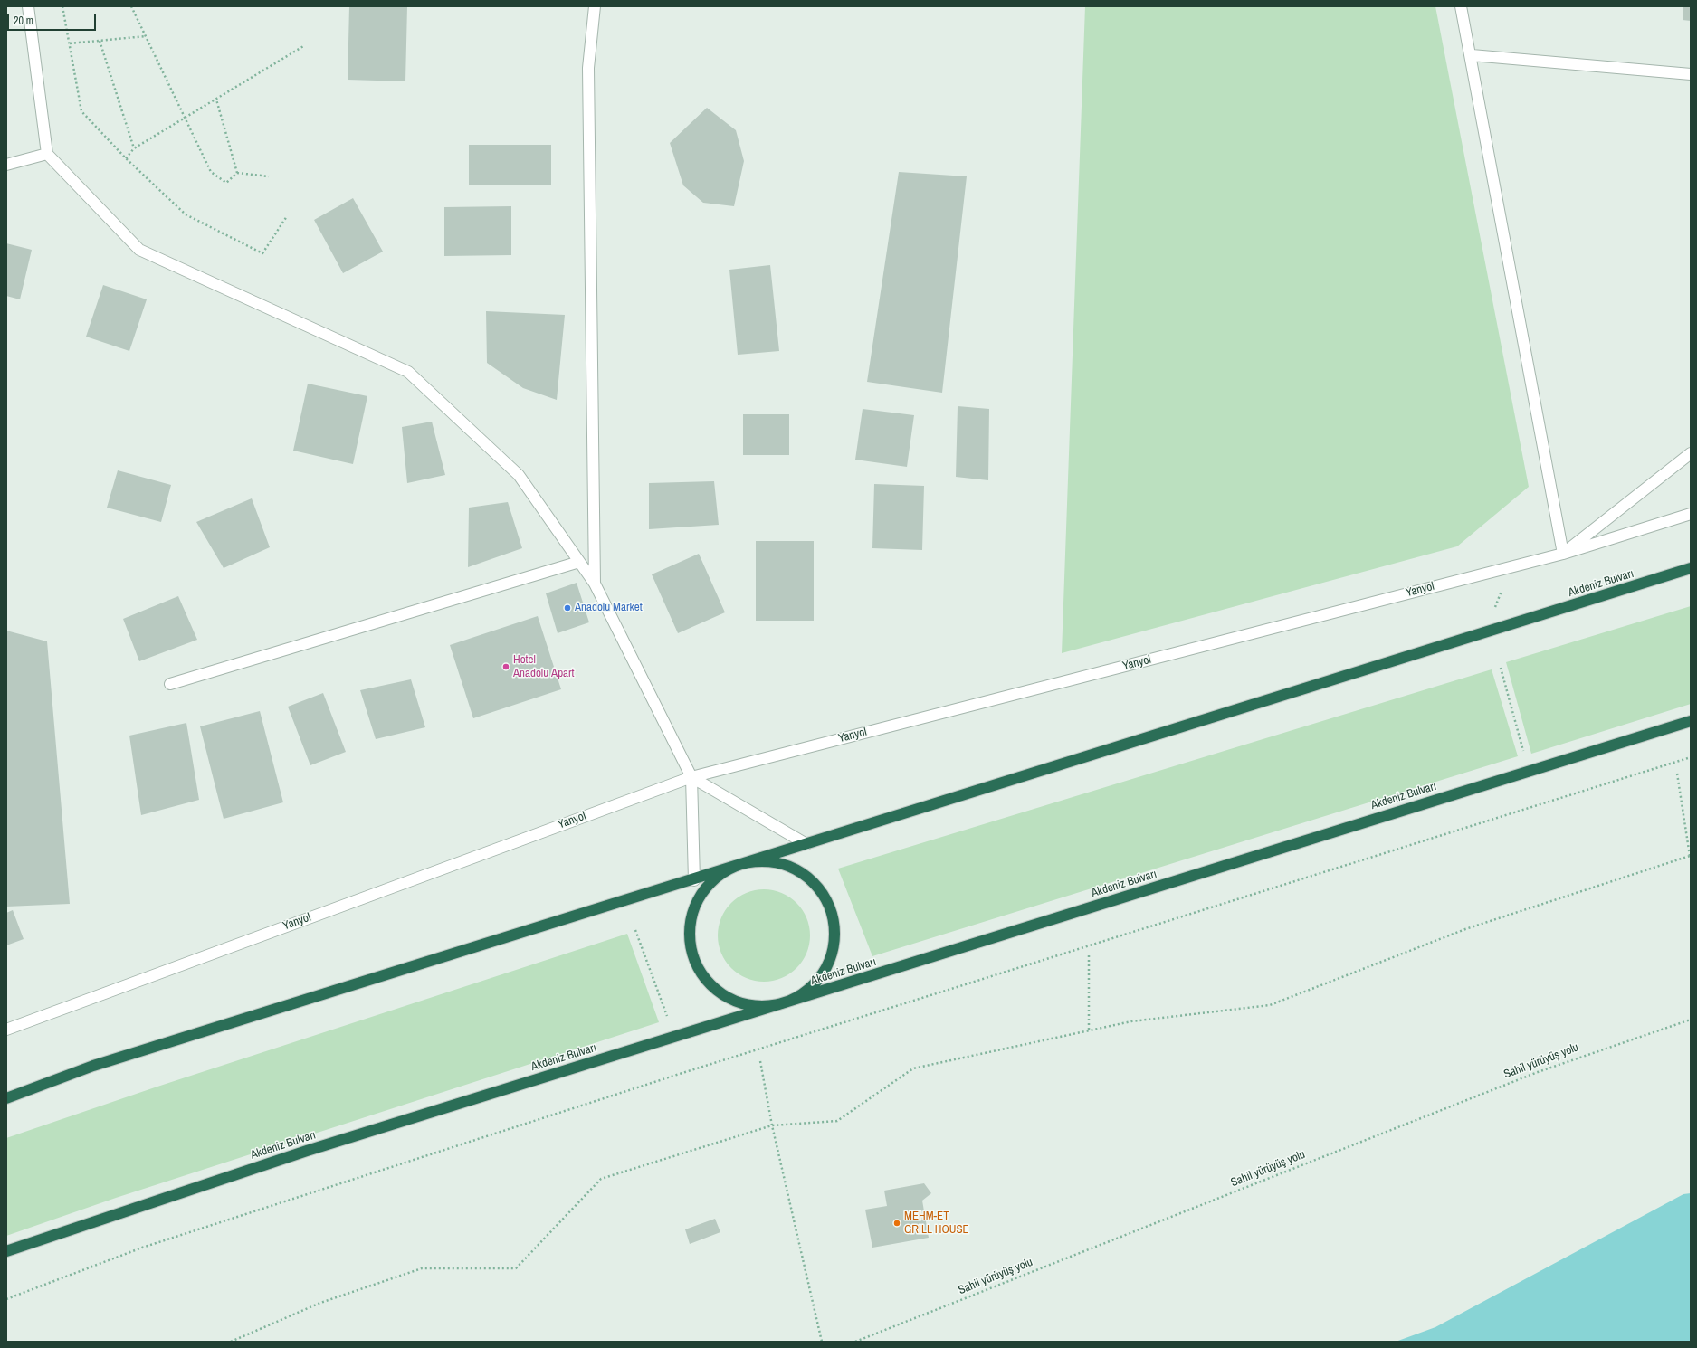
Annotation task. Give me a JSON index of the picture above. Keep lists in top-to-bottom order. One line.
{"streets":{"highway":["Akdeniz Bulvarı"],"street":["Yanyol"],"path":["Sahil yürüyüş yolu"]},"places":["Anadolu Market","Hotel Anadolu Apart","MEHM-ET GRILL HOUSE"],"scale_bar":"20 m"}
